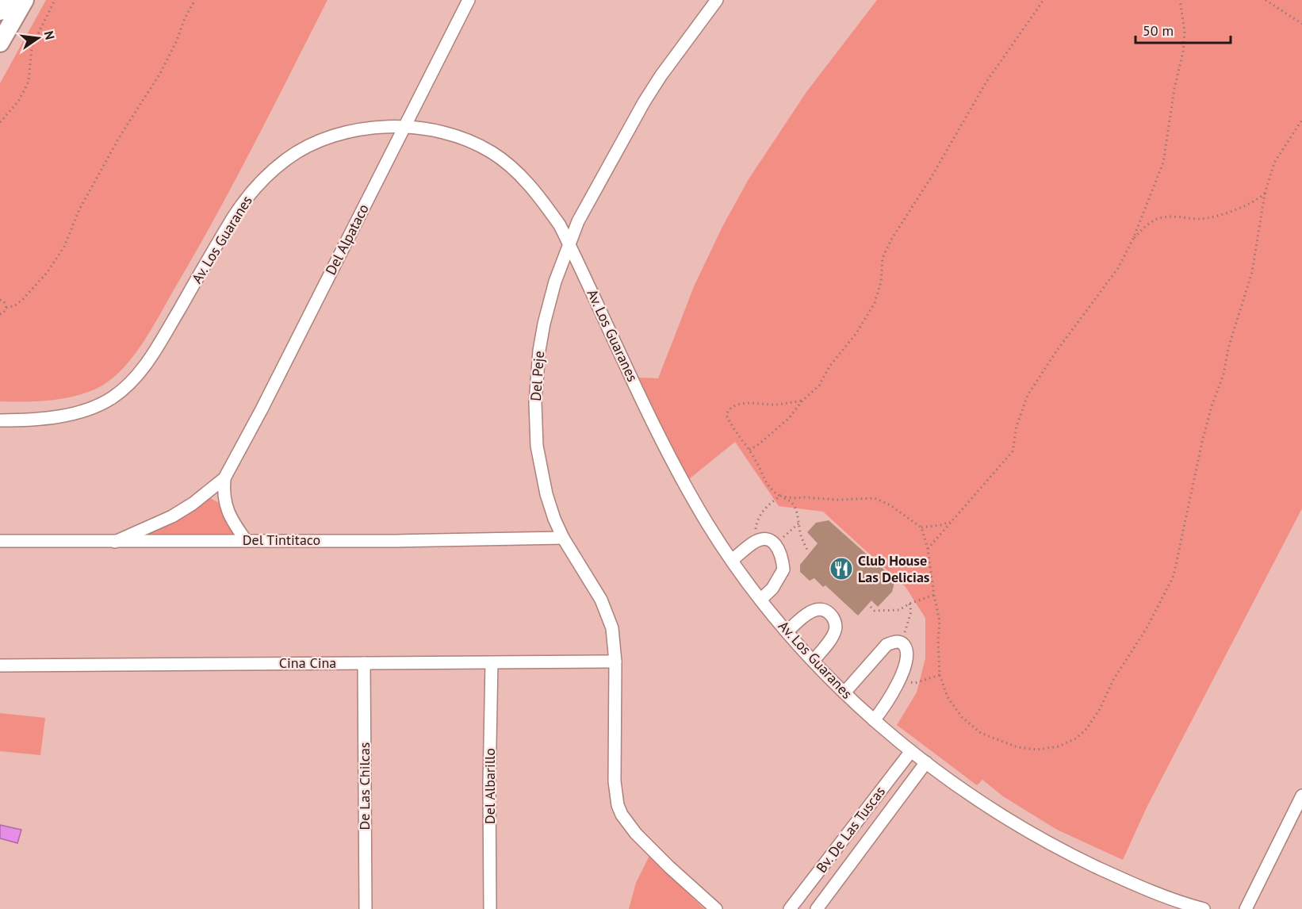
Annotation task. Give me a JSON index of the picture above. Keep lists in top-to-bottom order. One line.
{"streets":{"street":["Av. Los Guaranes","Del Alpataco","Del Peje","Del Tintitaco","Cina Cina","De Las Chilcas","Del Albarillo","Bv. De Las Tuscas"]},"crossings":[["Av. Los Guaranes","Del Alpataco"],["Av. Los Guaranes","Del Peje"],["Av. Los Guaranes","Bv. De Las Tuscas"],["Del Alpataco","Del Tintitaco"],["Del Peje","Del Tintitaco"],["Del Peje","Cina Cina"],["Cina Cina","De Las Chilcas"],["Cina Cina","Del Albarillo"]],"places":{"restaurant":["Club House Las Delicias"]},"scale_bar":"50 m","north":"right"}
